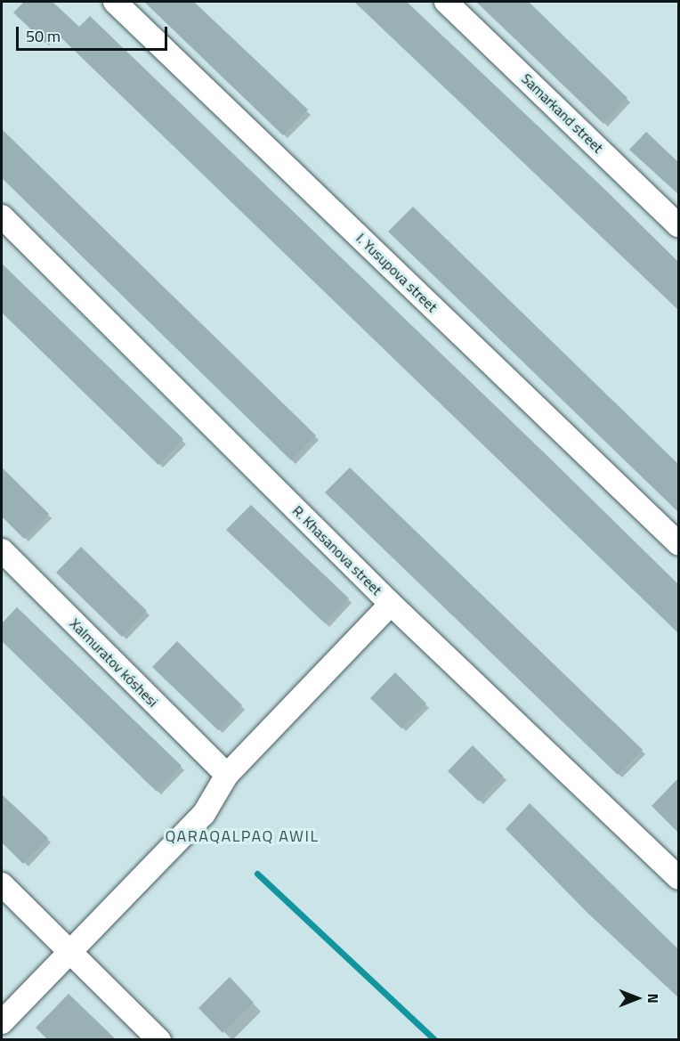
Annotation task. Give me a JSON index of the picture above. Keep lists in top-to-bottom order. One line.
{"streets":{"street":["Samarkand street","I. Yusupova street","R. Khasanova street","Xalmuratov kóshesi"]},"districts":["QARAQALPAQ AWIL"],"scale_bar":"50 m","north":"right"}
